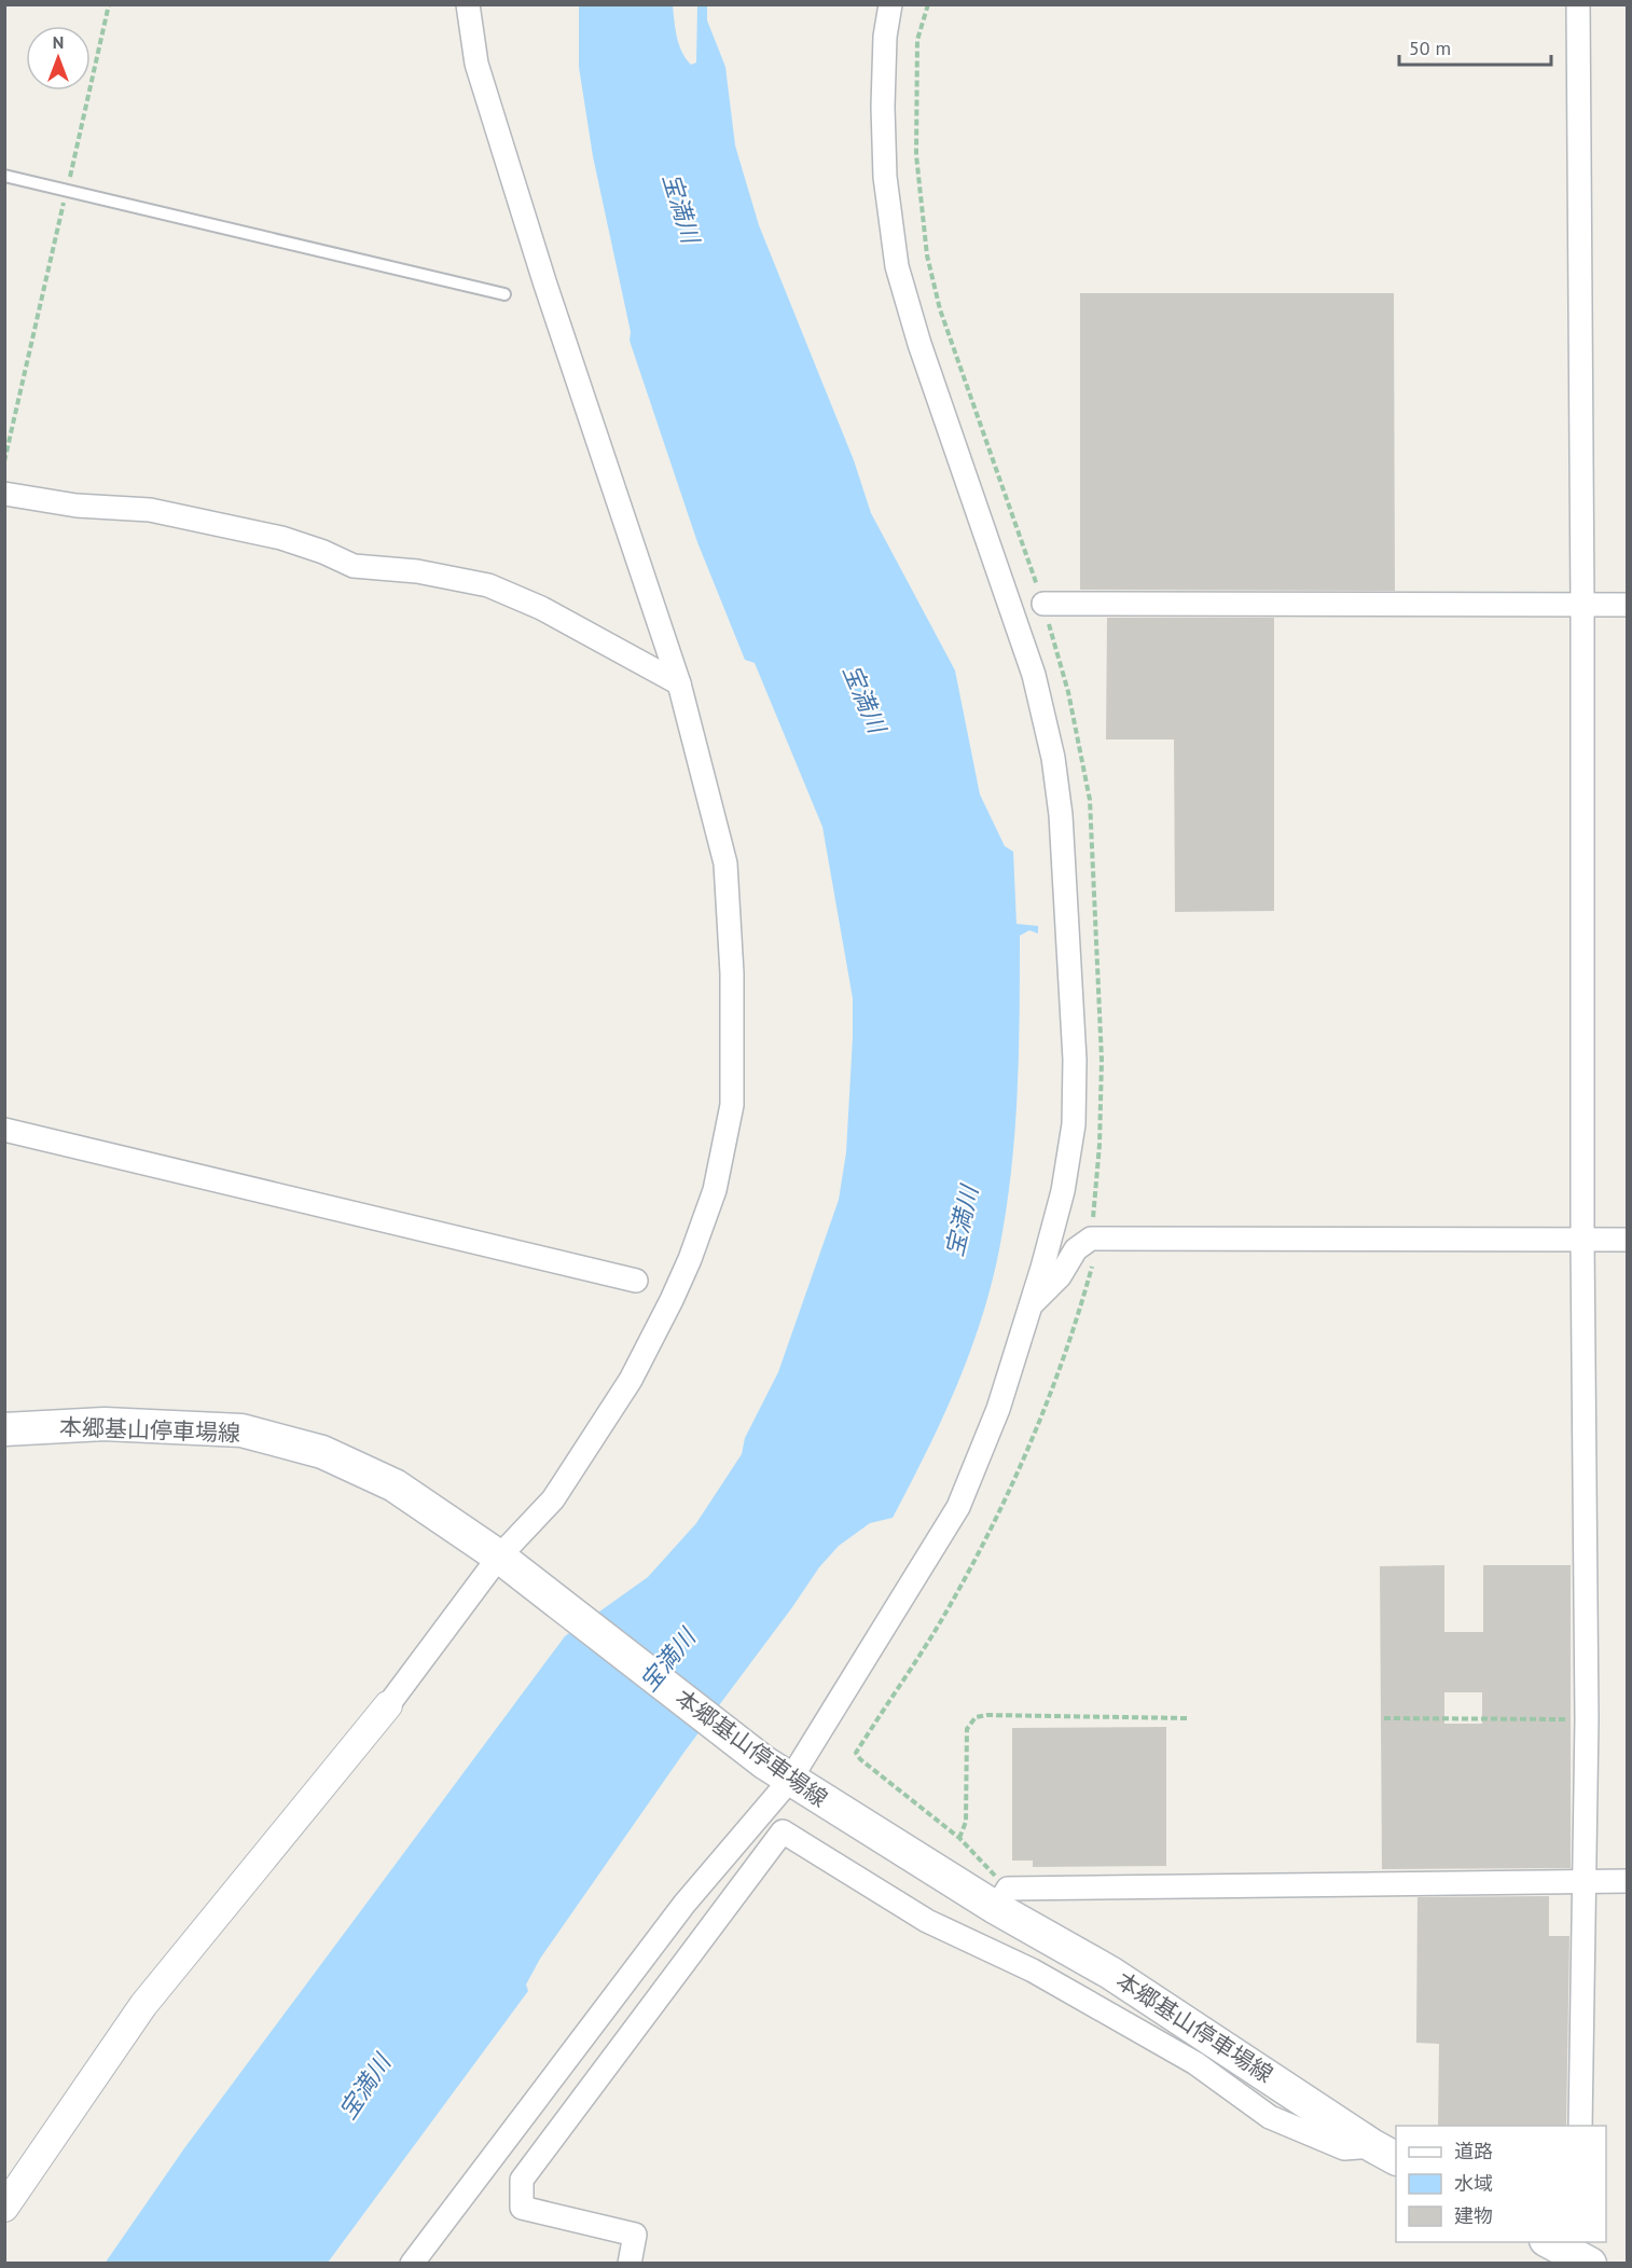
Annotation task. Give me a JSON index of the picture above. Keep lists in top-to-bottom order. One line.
{"streets":{"main road":["本郷基山停車場線"]},"water":["宝満川"],"legend":["道路","水域","建物"],"scale_bar":"50 m","north":"top"}
